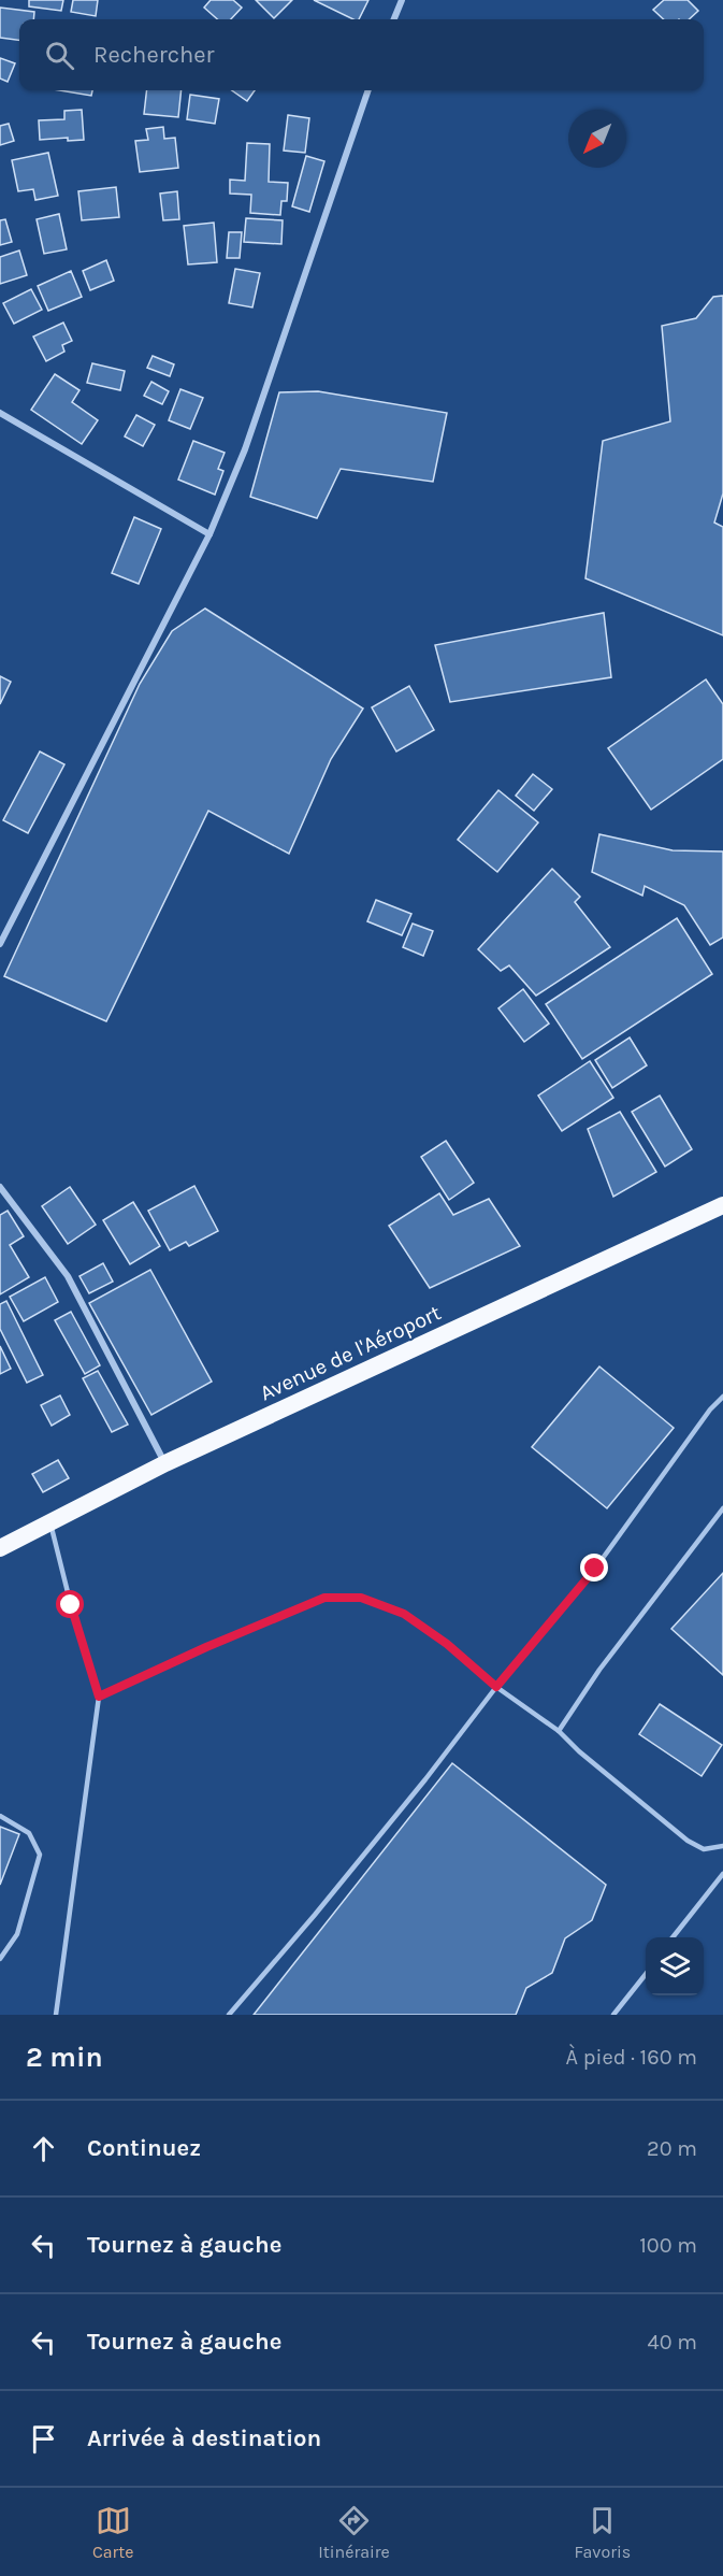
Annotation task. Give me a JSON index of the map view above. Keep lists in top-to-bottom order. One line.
{"streets":{"highway":["Avenue de l'Aéroport"]},"north":"bottom left","page":{"search":"Rechercher","heading":["2 min","À pied · 160 m"],"list":[["Continuez","20 m"],["Tournez à gauche","100 m"],["Tournez à gauche","40 m"],"Arrivée à destination"],"nav":["Carte","Itinéraire","Favoris"]}}
